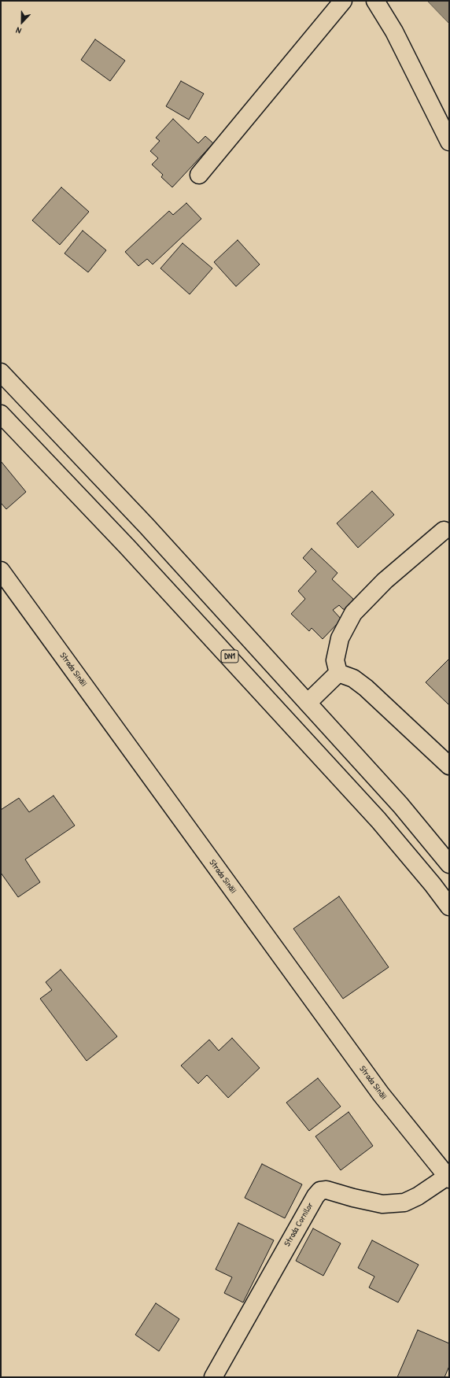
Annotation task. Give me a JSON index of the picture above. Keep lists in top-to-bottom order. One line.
{"streets":{"main road":["DN1","Strada Sinăii","Strada Cornilor"]},"crossings":[["Strada Sinăii","Strada Cornilor"]],"north":"bottom"}
